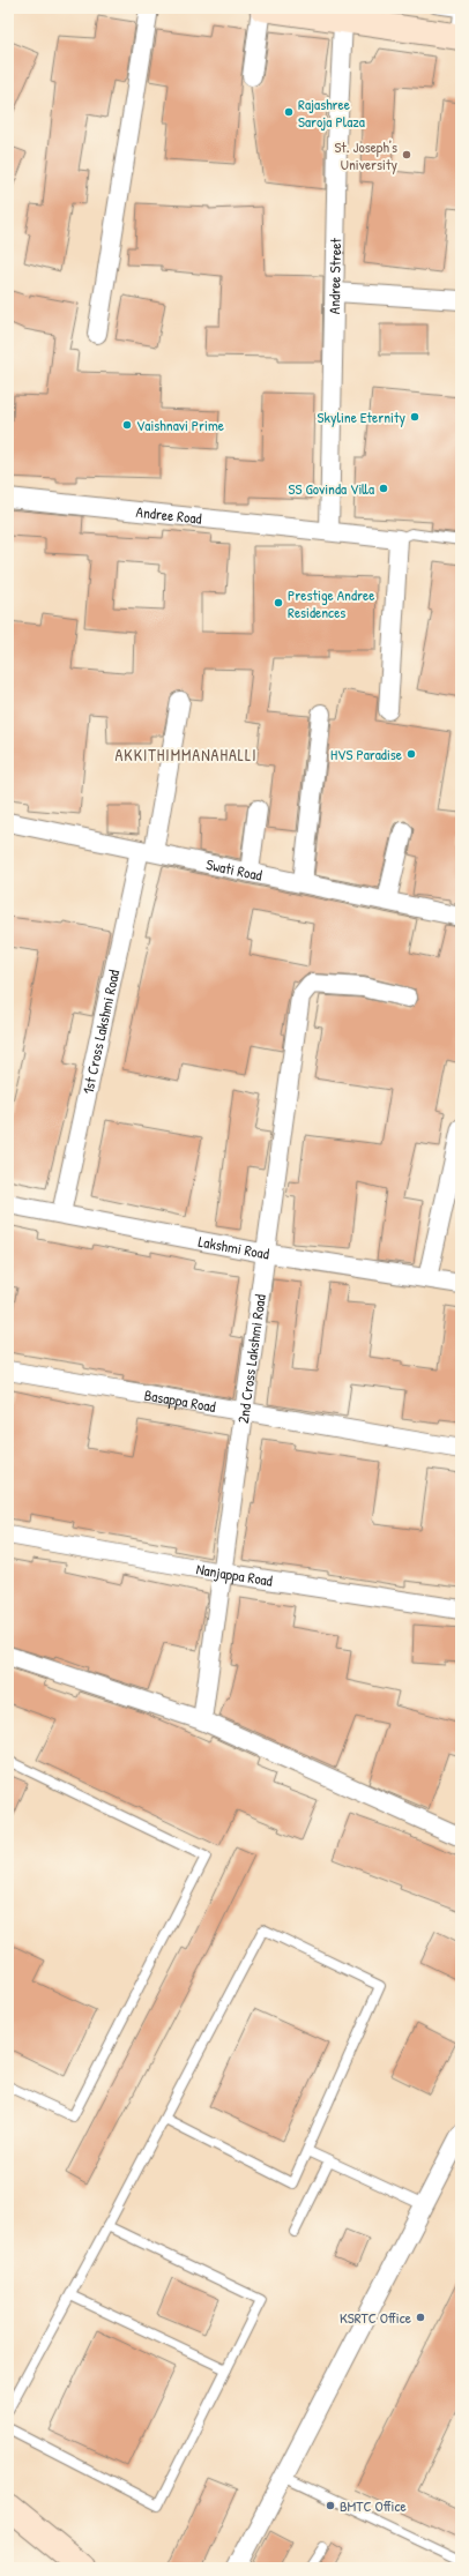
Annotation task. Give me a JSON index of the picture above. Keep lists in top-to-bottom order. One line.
{"streets":{"street":["Andree Street","Andree Road","Swati Road","1st Cross Lakshmi Road","Lakshmi Road","2nd Cross Lakshmi Road","Basappa Road","Nanjappa Road"]},"crossings":[["Andree Street","Andree Road"],["Swati Road","1st Cross Lakshmi Road"],["1st Cross Lakshmi Road","Lakshmi Road"],["Lakshmi Road","2nd Cross Lakshmi Road"],["2nd Cross Lakshmi Road","Basappa Road"],["2nd Cross Lakshmi Road","Nanjappa Road"]],"districts":["AKKITHIMMANAHALLI"],"places":["Rajashree Saroja Plaza","St. Joseph's University","Skyline Eternity","Vaishnavi Prime","SS Govinda Villa","Prestige Andree Residences","HVS Paradise","KSRTC Office","BMTC Office"]}
